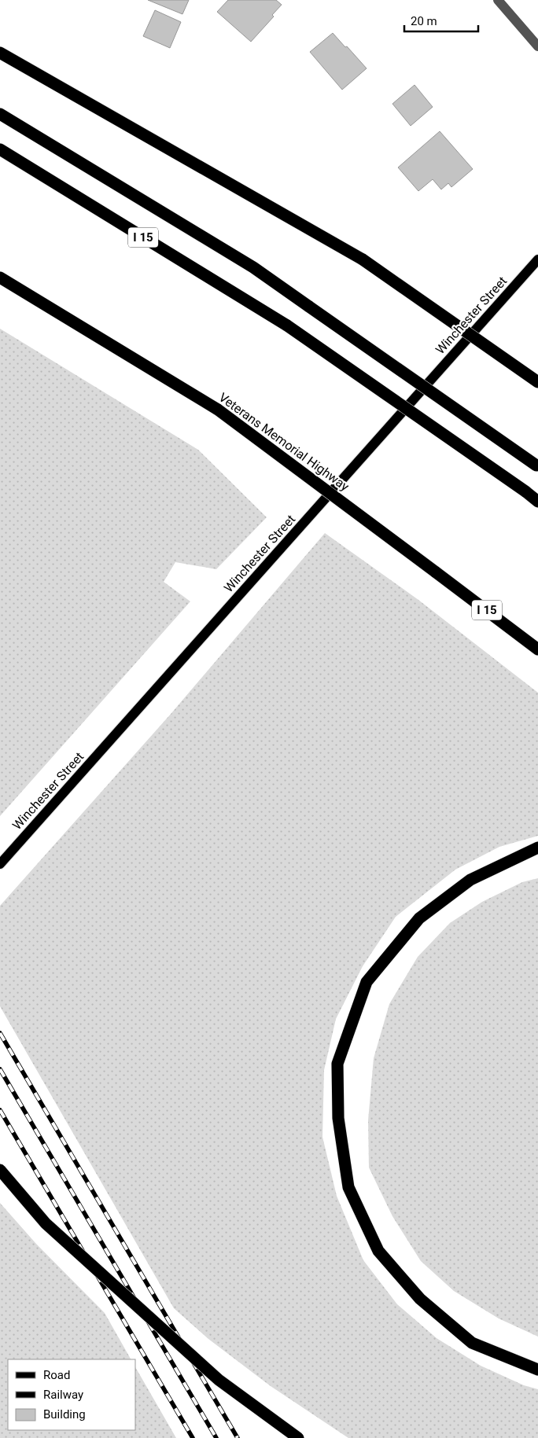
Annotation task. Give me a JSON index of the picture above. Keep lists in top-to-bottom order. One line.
{"streets":{"highway":["I 15","Veterans Memorial Highway"],"main road":["Winchester Street"]},"legend":["Road","Railway","Building"],"scale_bar":"20 m"}
